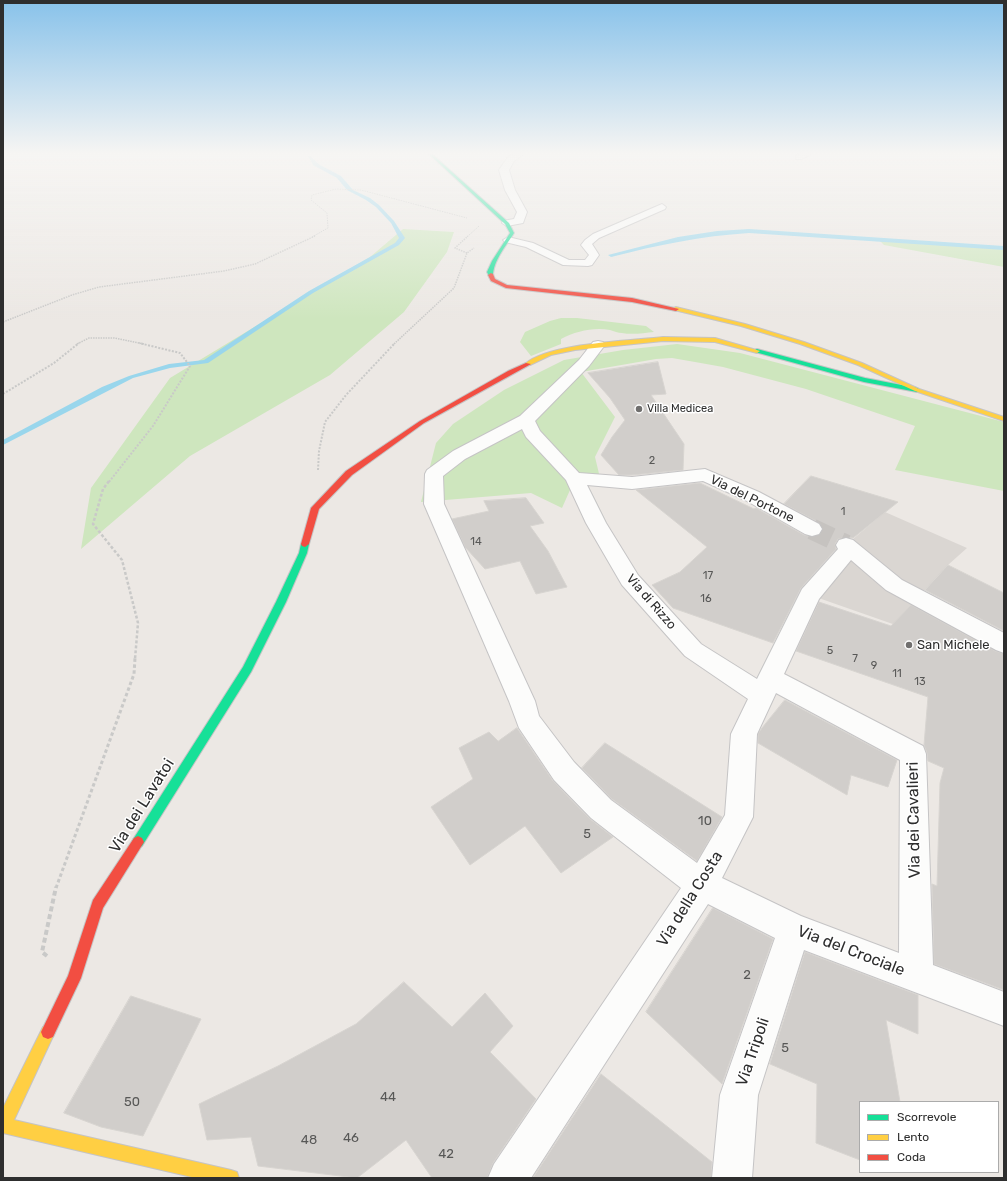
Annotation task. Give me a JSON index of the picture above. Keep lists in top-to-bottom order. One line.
{"streets":{"street":["Via del Portone","Via di Rizzo","Via dei Lavatoi","Via dei Cavalieri","Via della Costa","Via del Crociale","Via Tripoli"]},"crossings":[["Via del Portone","Via di Rizzo"],["Via di Rizzo","Via dei Cavalieri"],["Via di Rizzo","Via della Costa"],["Via dei Cavalieri","Via della Costa"],["Via dei Cavalieri","Via del Crociale"],["Via della Costa","Via del Crociale"],["Via del Crociale","Via Tripoli"]],"places":["Villa Medicea","San Michele"],"house_numbers":["2","1","14","17","16","5","7","9","11","13","10","5","2","5","44","50","46","48","42"],"legend":["Scorrevole","Lento","Coda"]}
